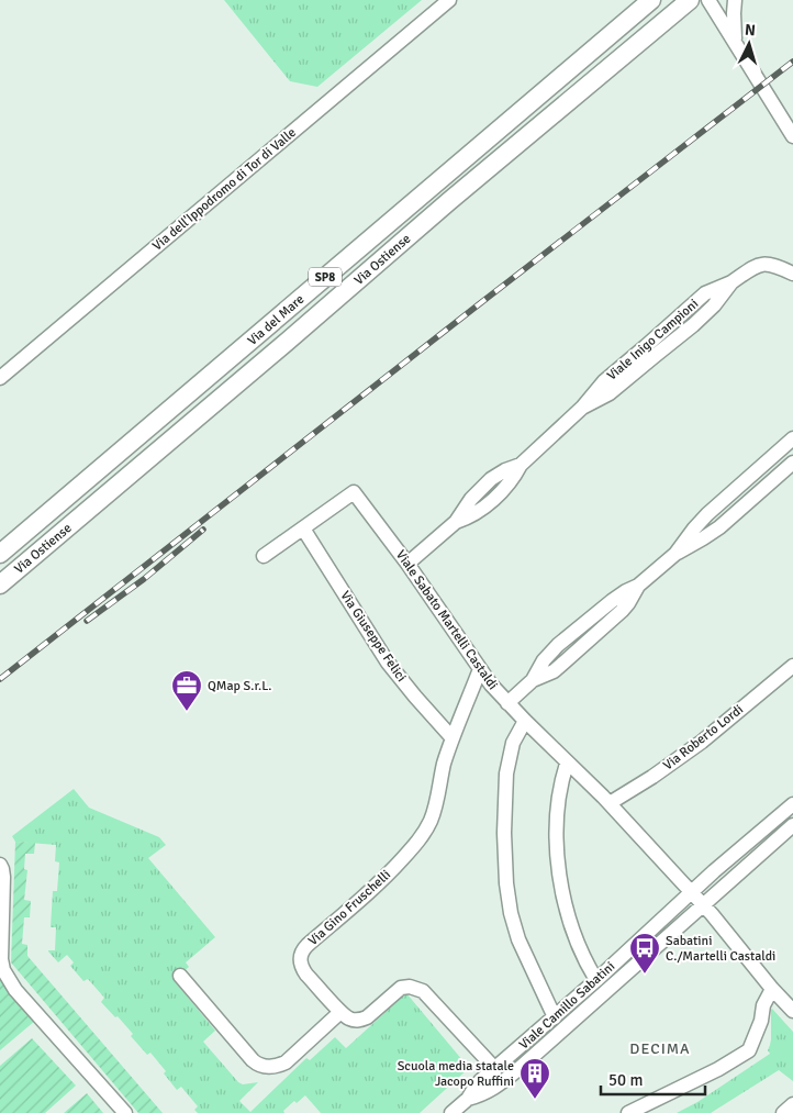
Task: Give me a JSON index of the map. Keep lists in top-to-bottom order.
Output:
{
  "streets": {
    "main road": ["Via Ostiense", "SP8", "Via del Mare"],
    "street": [
      "Via dell'Ippodromo di Tor di Valle",
      "Viale Inigo Campioni",
      "Viale Sabato Martelli Castaldi",
      "Via Giuseppe Felici",
      "Via Roberto Lordi",
      "Via Gino Fruschelli",
      "Viale Camillo Sabatini"
    ]
  },
  "crossings": [
    ["Viale Inigo Campioni", "Viale Sabato Martelli Castaldi"],
    ["Viale Sabato Martelli Castaldi", "Via Giuseppe Felici"],
    ["Viale Sabato Martelli Castaldi", "Via Roberto Lordi"],
    ["Viale Sabato Martelli Castaldi", "Via Gino Fruschelli"],
    ["Viale Sabato Martelli Castaldi", "Viale Camillo Sabatini"],
    ["Via Giuseppe Felici", "Via Gino Fruschelli"]
  ],
  "districts": ["DECIMA"],
  "places": {
    "office": ["QMap S.r.L."],
    "bus stop": ["Sabatini C./Martelli Castaldi"],
    "building": ["Scuola media statale Jacopo Ruffini"]
  },
  "scale_bar": "50 m",
  "north": "top"
}
